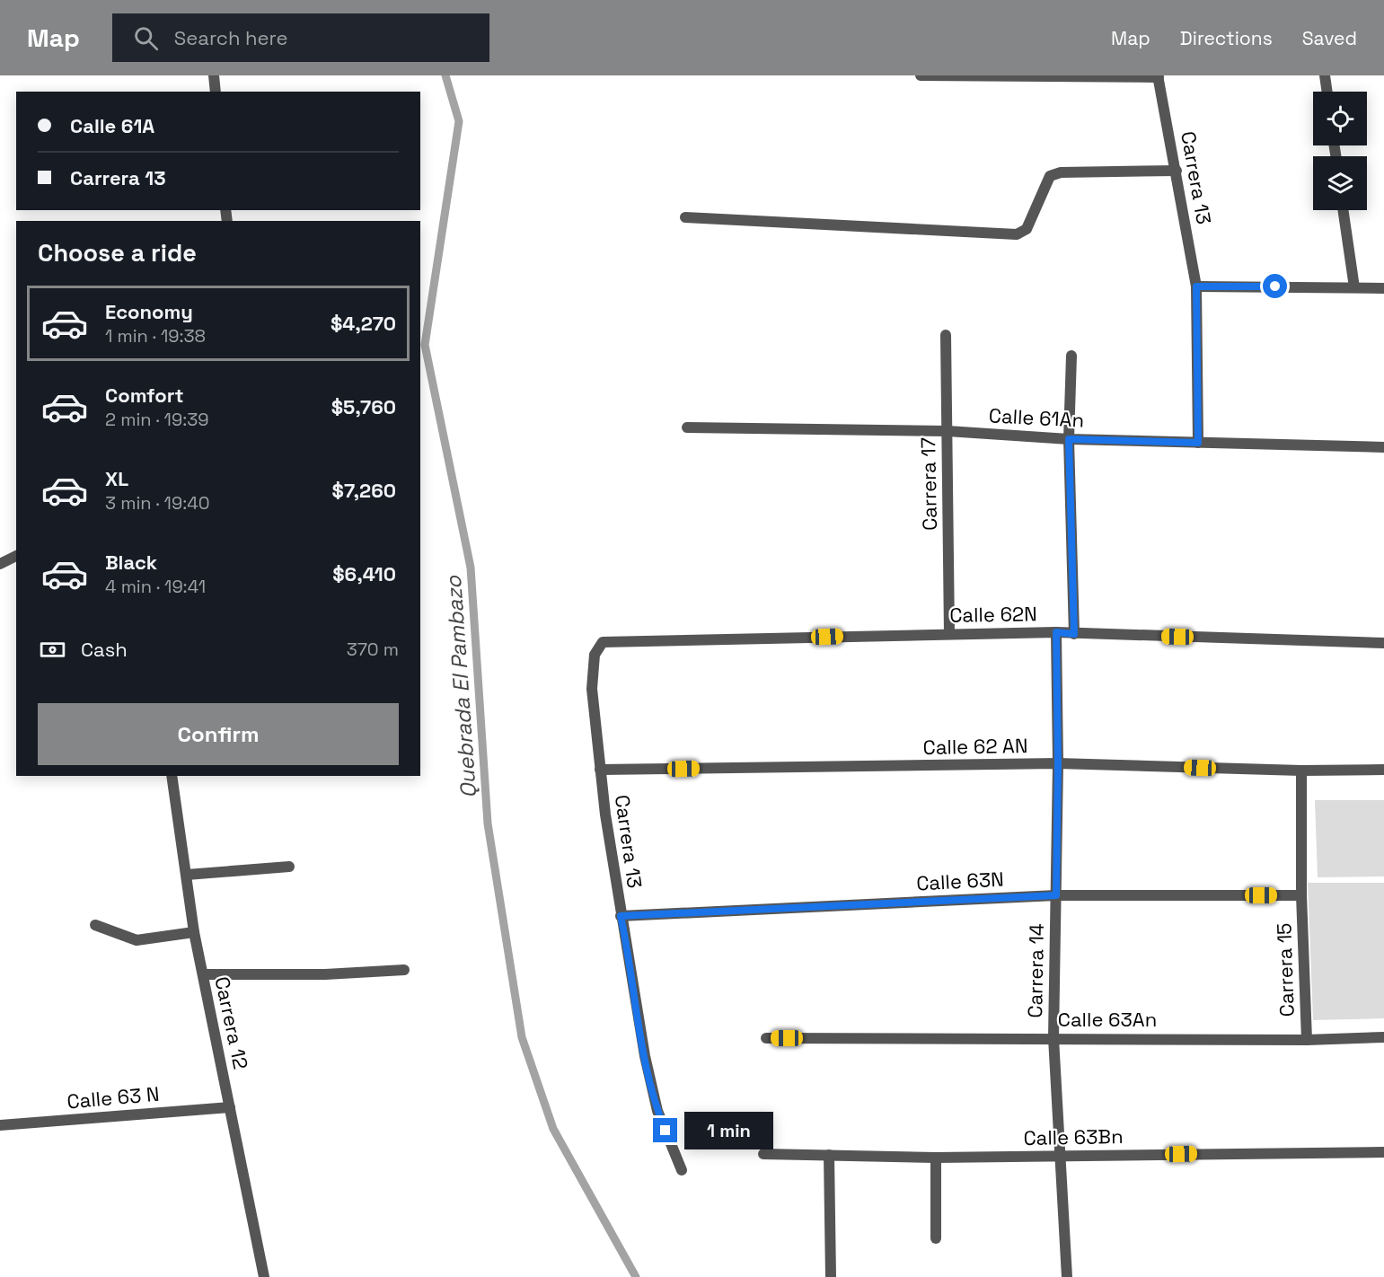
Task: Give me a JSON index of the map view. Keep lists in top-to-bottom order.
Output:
{
  "streets": {
    "street": [
      "Carrera 13",
      "Calle 61An",
      "Carrera 17",
      "Calle 62N",
      "Calle 62 AN",
      "Calle 63N",
      "Carrera 15",
      "Carrera 14",
      "Calle 63An",
      "Carrera 12",
      "Calle 63 N",
      "Calle 63Bn"
    ]
  },
  "crossings": [
    ["Carrera 13", "Calle 61An"],
    ["Carrera 13", "Calle 62N"],
    ["Carrera 13", "Calle 62 AN"],
    ["Carrera 13", "Calle 63N"],
    ["Calle 61An", "Carrera 17"],
    ["Carrera 17", "Calle 62N"],
    ["Calle 62N", "Carrera 14"],
    ["Calle 62 AN", "Carrera 15"],
    ["Calle 62 AN", "Carrera 14"],
    ["Calle 63N", "Carrera 15"],
    ["Calle 63N", "Carrera 14"],
    ["Carrera 15", "Calle 63An"],
    ["Carrera 14", "Calle 63An"],
    ["Carrera 14", "Calle 63Bn"],
    ["Carrera 12", "Calle 63 N"]
  ],
  "water": ["Quebrada El Pambazo"],
  "page": {
    "header": "Map",
    "search": "Search here",
    "nav": ["Map", "Directions", "Saved"],
    "banner": ["Calle 61A", "Carrera 13"],
    "heading": "Choose a ride",
    "list": [
      {
        "name": "Economy",
        "note": "1 min · 19:38",
        "value": "$4,270"
      },
      {
        "name": "Comfort",
        "note": "2 min · 19:39",
        "value": "$5,760"
      },
      {
        "name": "XL",
        "note": "3 min · 19:40",
        "value": "$7,260"
      },
      {
        "name": "Black",
        "note": "4 min · 19:41",
        "value": "$6,410"
      }
    ],
    "pay": ["Cash", "370 m"],
    "buttons": "Confirm",
    "bubble": "1 min"
  }
}
